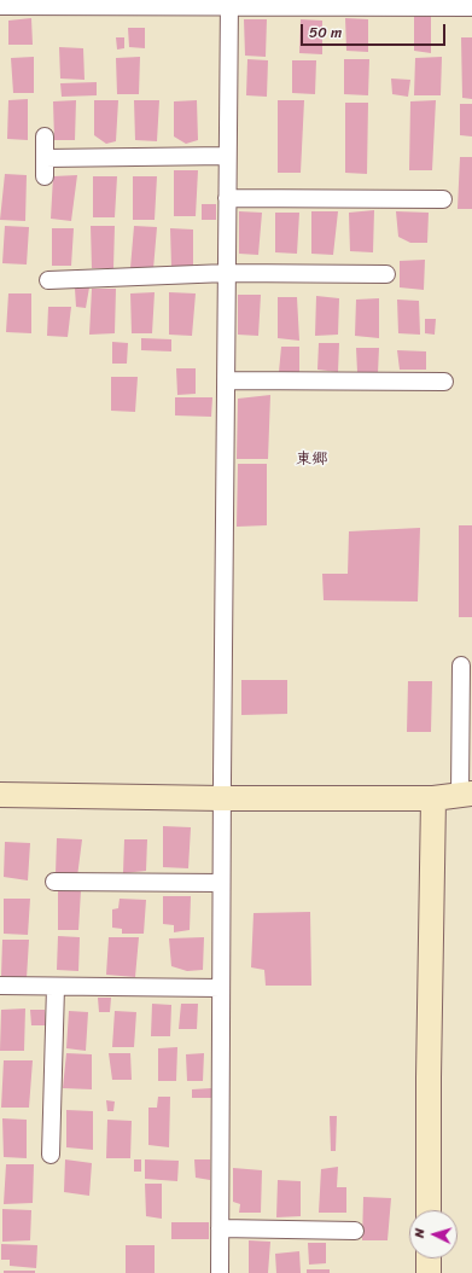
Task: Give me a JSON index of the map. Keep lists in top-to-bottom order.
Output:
{
  "districts": ["東郷"],
  "scale_bar": "50 m",
  "north": "left"
}
